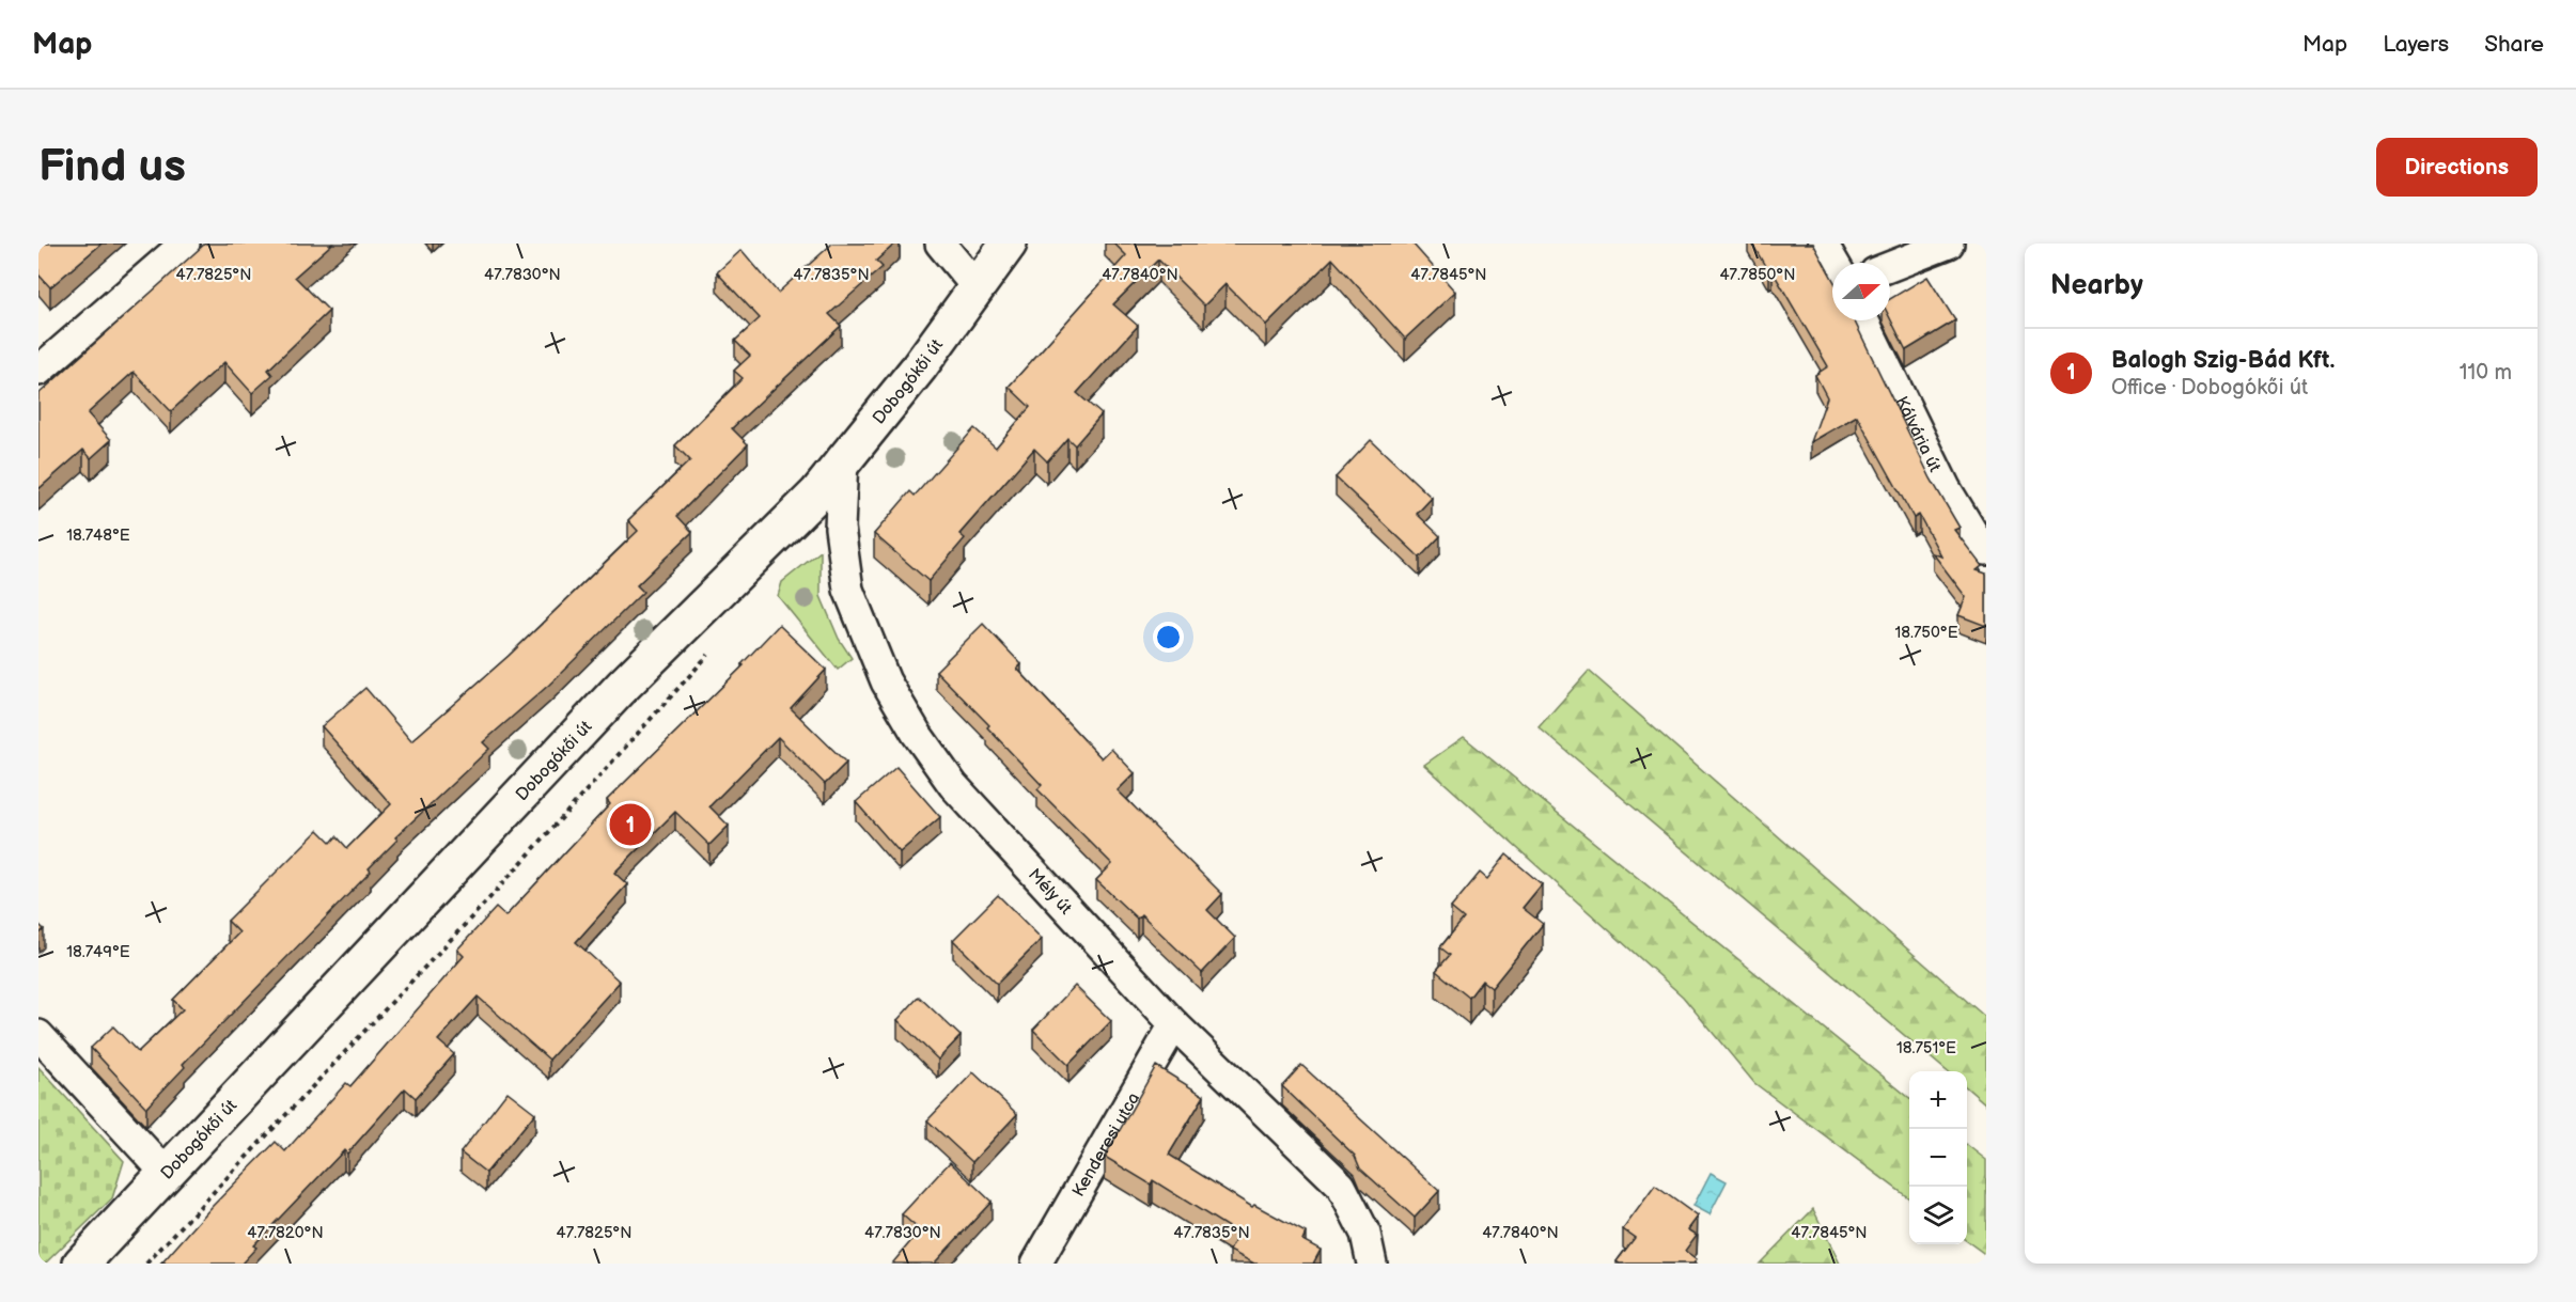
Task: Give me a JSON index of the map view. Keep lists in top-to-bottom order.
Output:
{
  "streets": {
    "main road": ["Dobogókői út"],
    "street": ["Kálvária út", "Mély út", "Kenderesi utca"]
  },
  "crossings": [
    ["Dobogókői út", "Mély út"],
    ["Mély út", "Kenderesi utca"]
  ],
  "north": "right",
  "page": {
    "header": "Map",
    "nav": ["Map", "Layers", "Share"],
    "buttons": "Directions",
    "title": "Find us",
    "heading": "Nearby",
    "list": [
      {
        "mark": "1",
        "name": "Balogh Szig-Bád Kft.",
        "note": "Office · Dobogókői út",
        "value": "110 m"
      }
    ],
    "pins": "1",
    "map_buttons": ["+", "−"]
  },
  "coordinates": [
    "47.7825°N",
    "47.7830°N",
    "47.7835°N",
    "47.7840°N",
    "47.7845°N",
    "47.7850°N",
    "18.748°E",
    "18.750°E",
    "18.749°E",
    "18.751°E",
    "47.7820°N"
  ]
}
